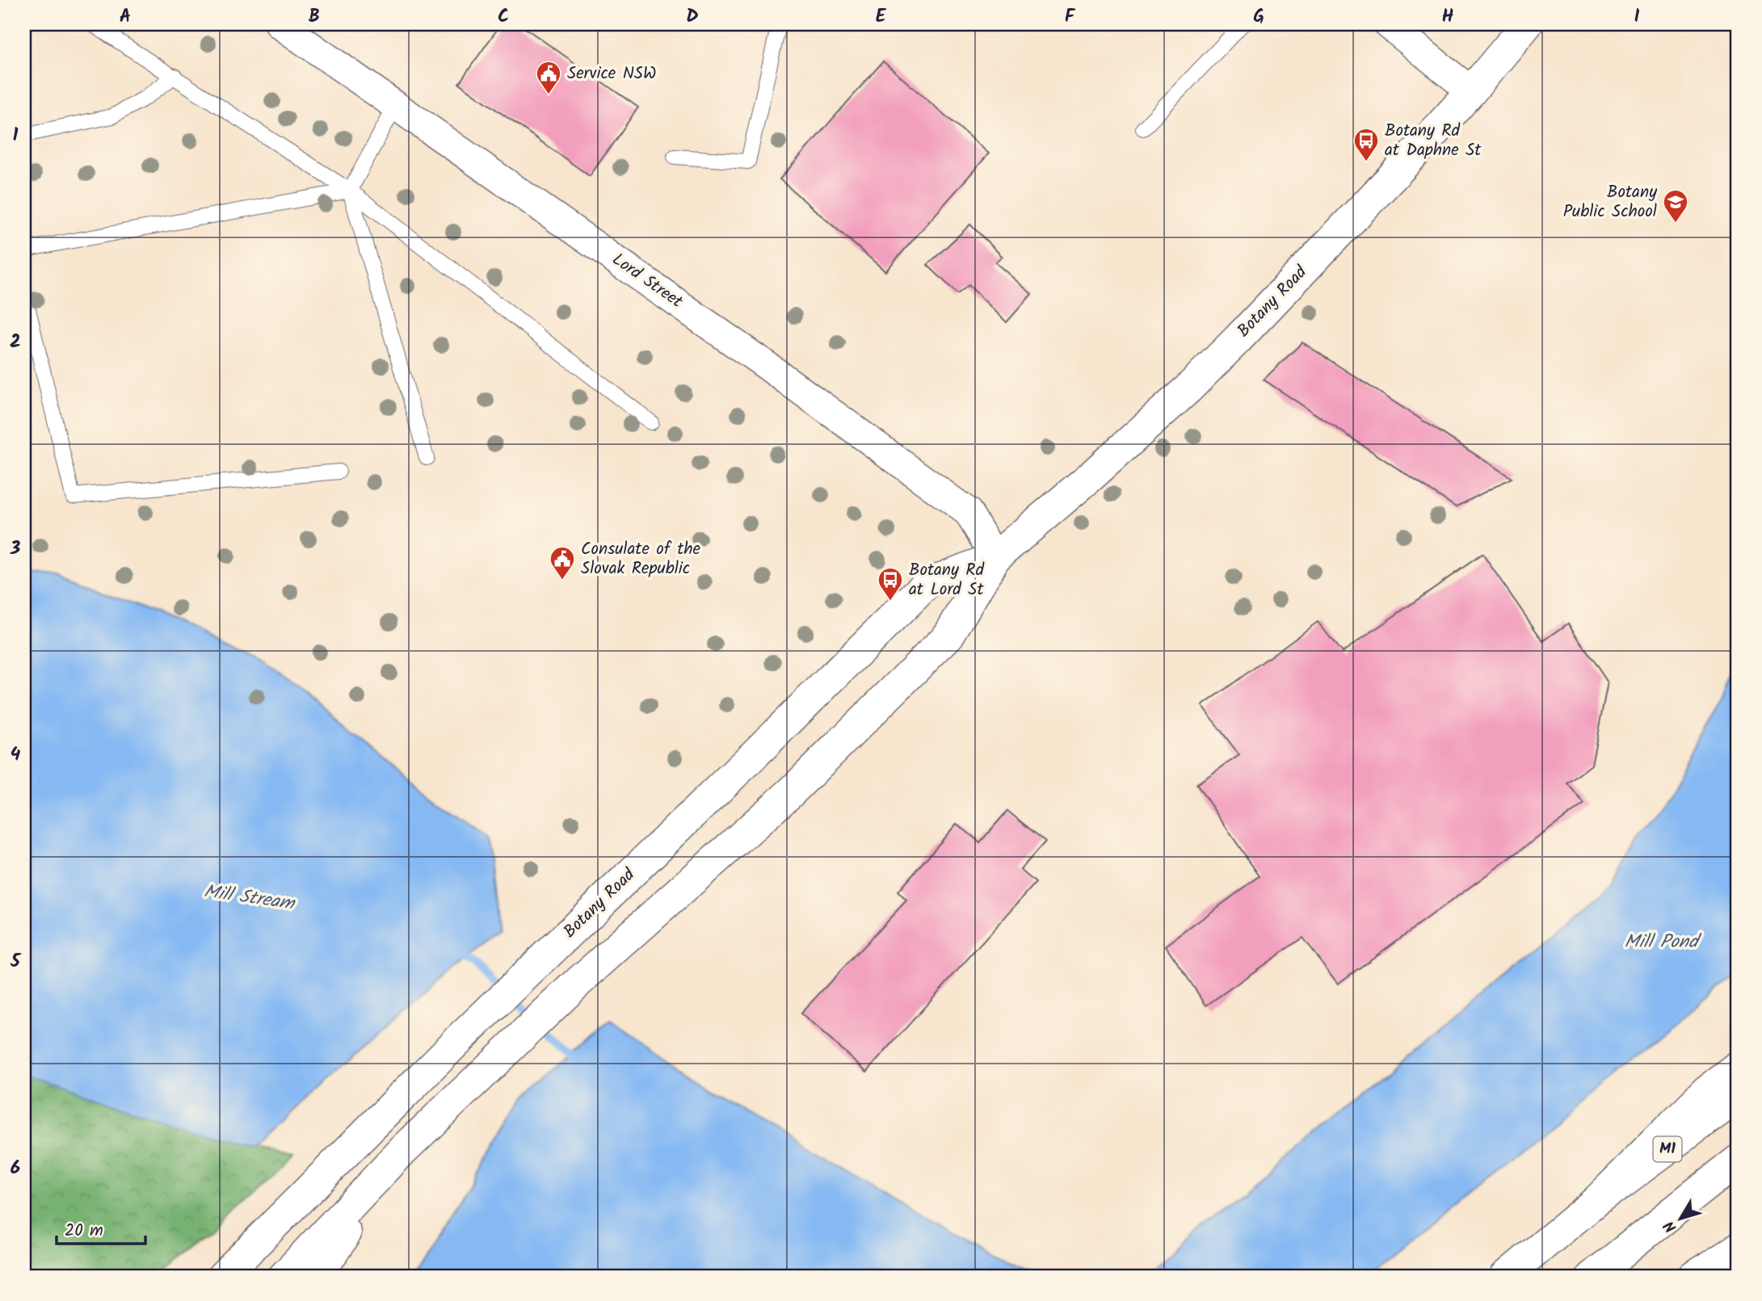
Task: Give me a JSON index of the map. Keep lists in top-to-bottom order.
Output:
{
  "streets": {
    "main road": ["Botany Road", "M1"],
    "street": ["Lord Street"]
  },
  "crossings": [
    ["Lord Street", "Botany Road"]
  ],
  "water": ["Mill Stream", "Mill Pond"],
  "places": {
    "public building": ["Service NSW", "Consulate of the Slovak Republic"],
    "bus stop": ["Botany Rd at Daphne St", "Botany Rd at Lord St"],
    "school or university": ["Botany Public School"]
  },
  "scale_bar": "20 m",
  "north": "bottom left",
  "grid": {
    "columns": [
      "A",
      "B",
      "C",
      "D",
      "E",
      "F",
      "G",
      "H",
      "I"
    ],
    "rows": [
      "1",
      "2",
      "3",
      "4",
      "5",
      "6"
    ]
  }
}
